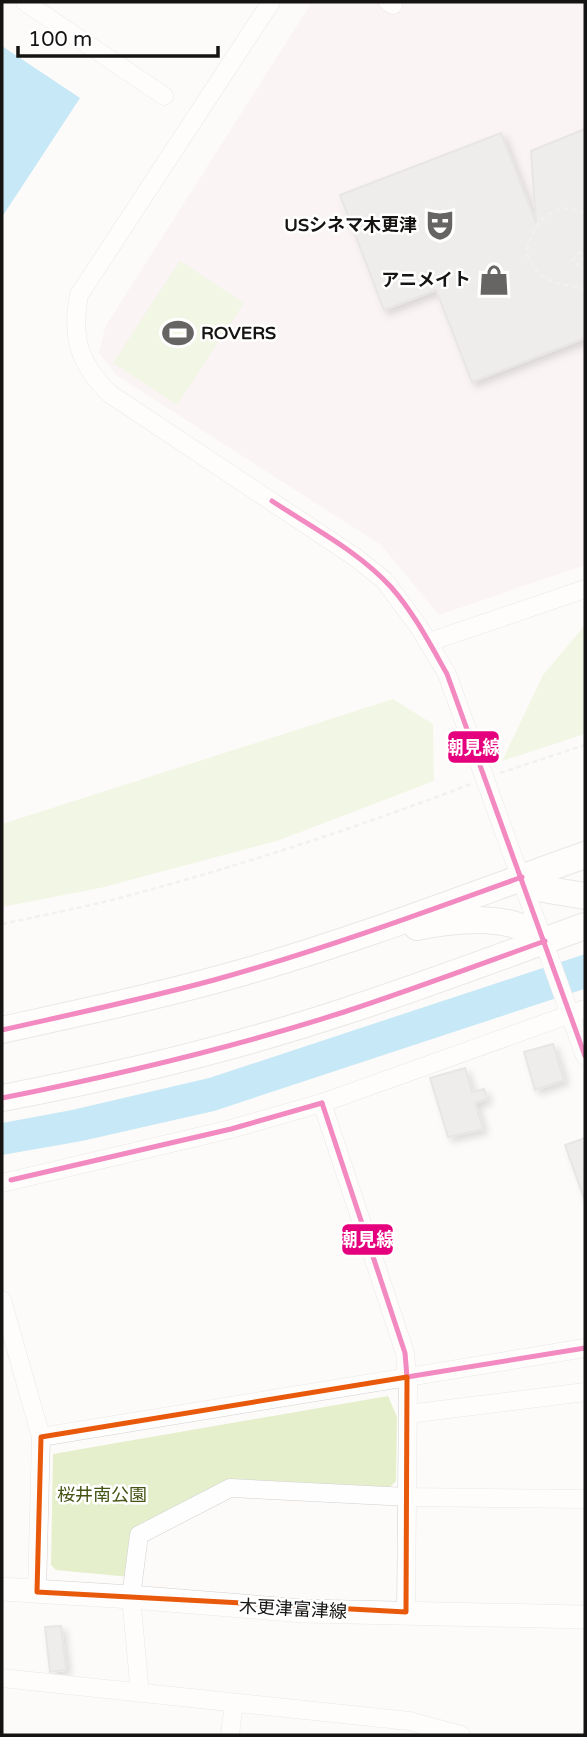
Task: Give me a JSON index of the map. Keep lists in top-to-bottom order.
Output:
{
  "streets": {
    "main road": ["木更津富津線"]
  },
  "parks": ["桜井南公園"],
  "places": {
    "theatre": ["USシネマ木更津"],
    "shop": ["アニメイト"],
    "sports": ["ROVERS"]
  },
  "lines": ["transit line 潮見線"],
  "scale_bar": "100 m"
}
